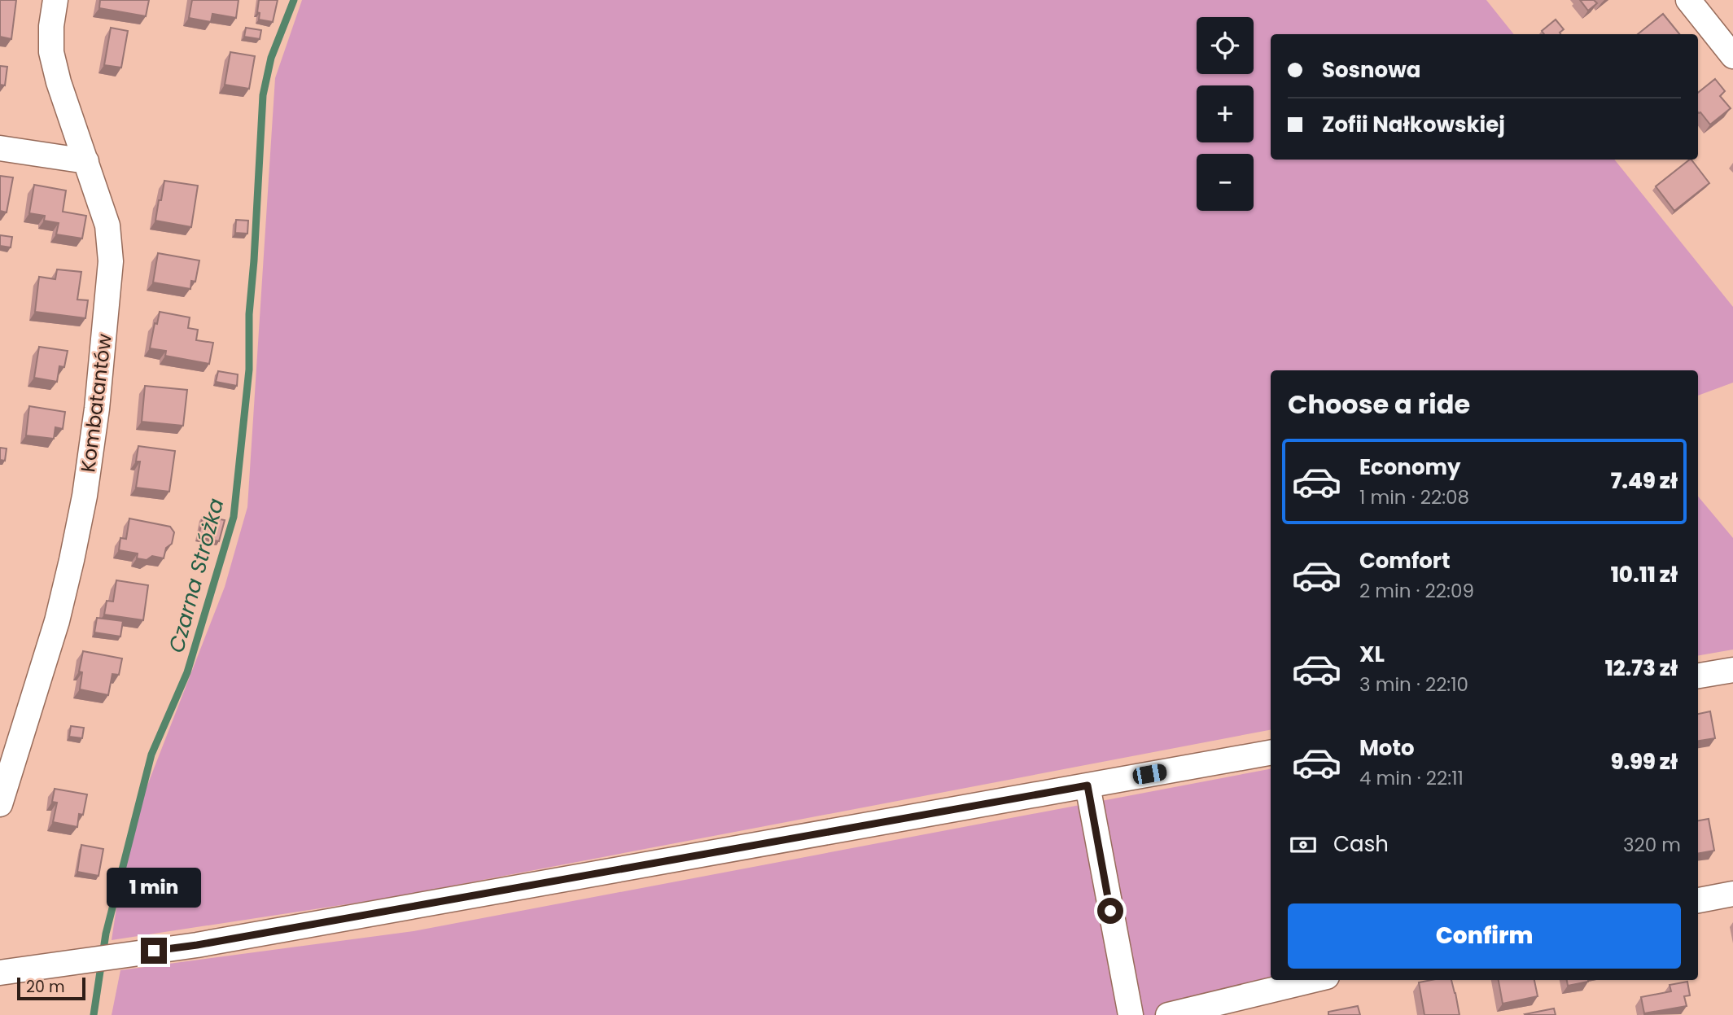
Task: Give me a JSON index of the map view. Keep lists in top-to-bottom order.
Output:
{
  "streets": {
    "street": ["Kombatantów"]
  },
  "water": ["Czarna Stróżka"],
  "scale_bar": "20 m",
  "page": {
    "map_buttons": ["+", "−"],
    "banner": ["Sosnowa", "Zofii Nałkowskiej"],
    "heading": "Choose a ride",
    "list": [
      {
        "name": "Economy",
        "note": "1 min · 22:08",
        "value": "7.49 zł"
      },
      {
        "name": "Comfort",
        "note": "2 min · 22:09",
        "value": "10.11 zł"
      },
      {
        "name": "XL",
        "note": "3 min · 22:10",
        "value": "12.73 zł"
      },
      {
        "name": "Moto",
        "note": "4 min · 22:11",
        "value": "9.99 zł"
      }
    ],
    "pay": ["Cash", "320 m"],
    "bubble": "1 min",
    "buttons": "Confirm",
    "scale": "20 m"
  }
}
